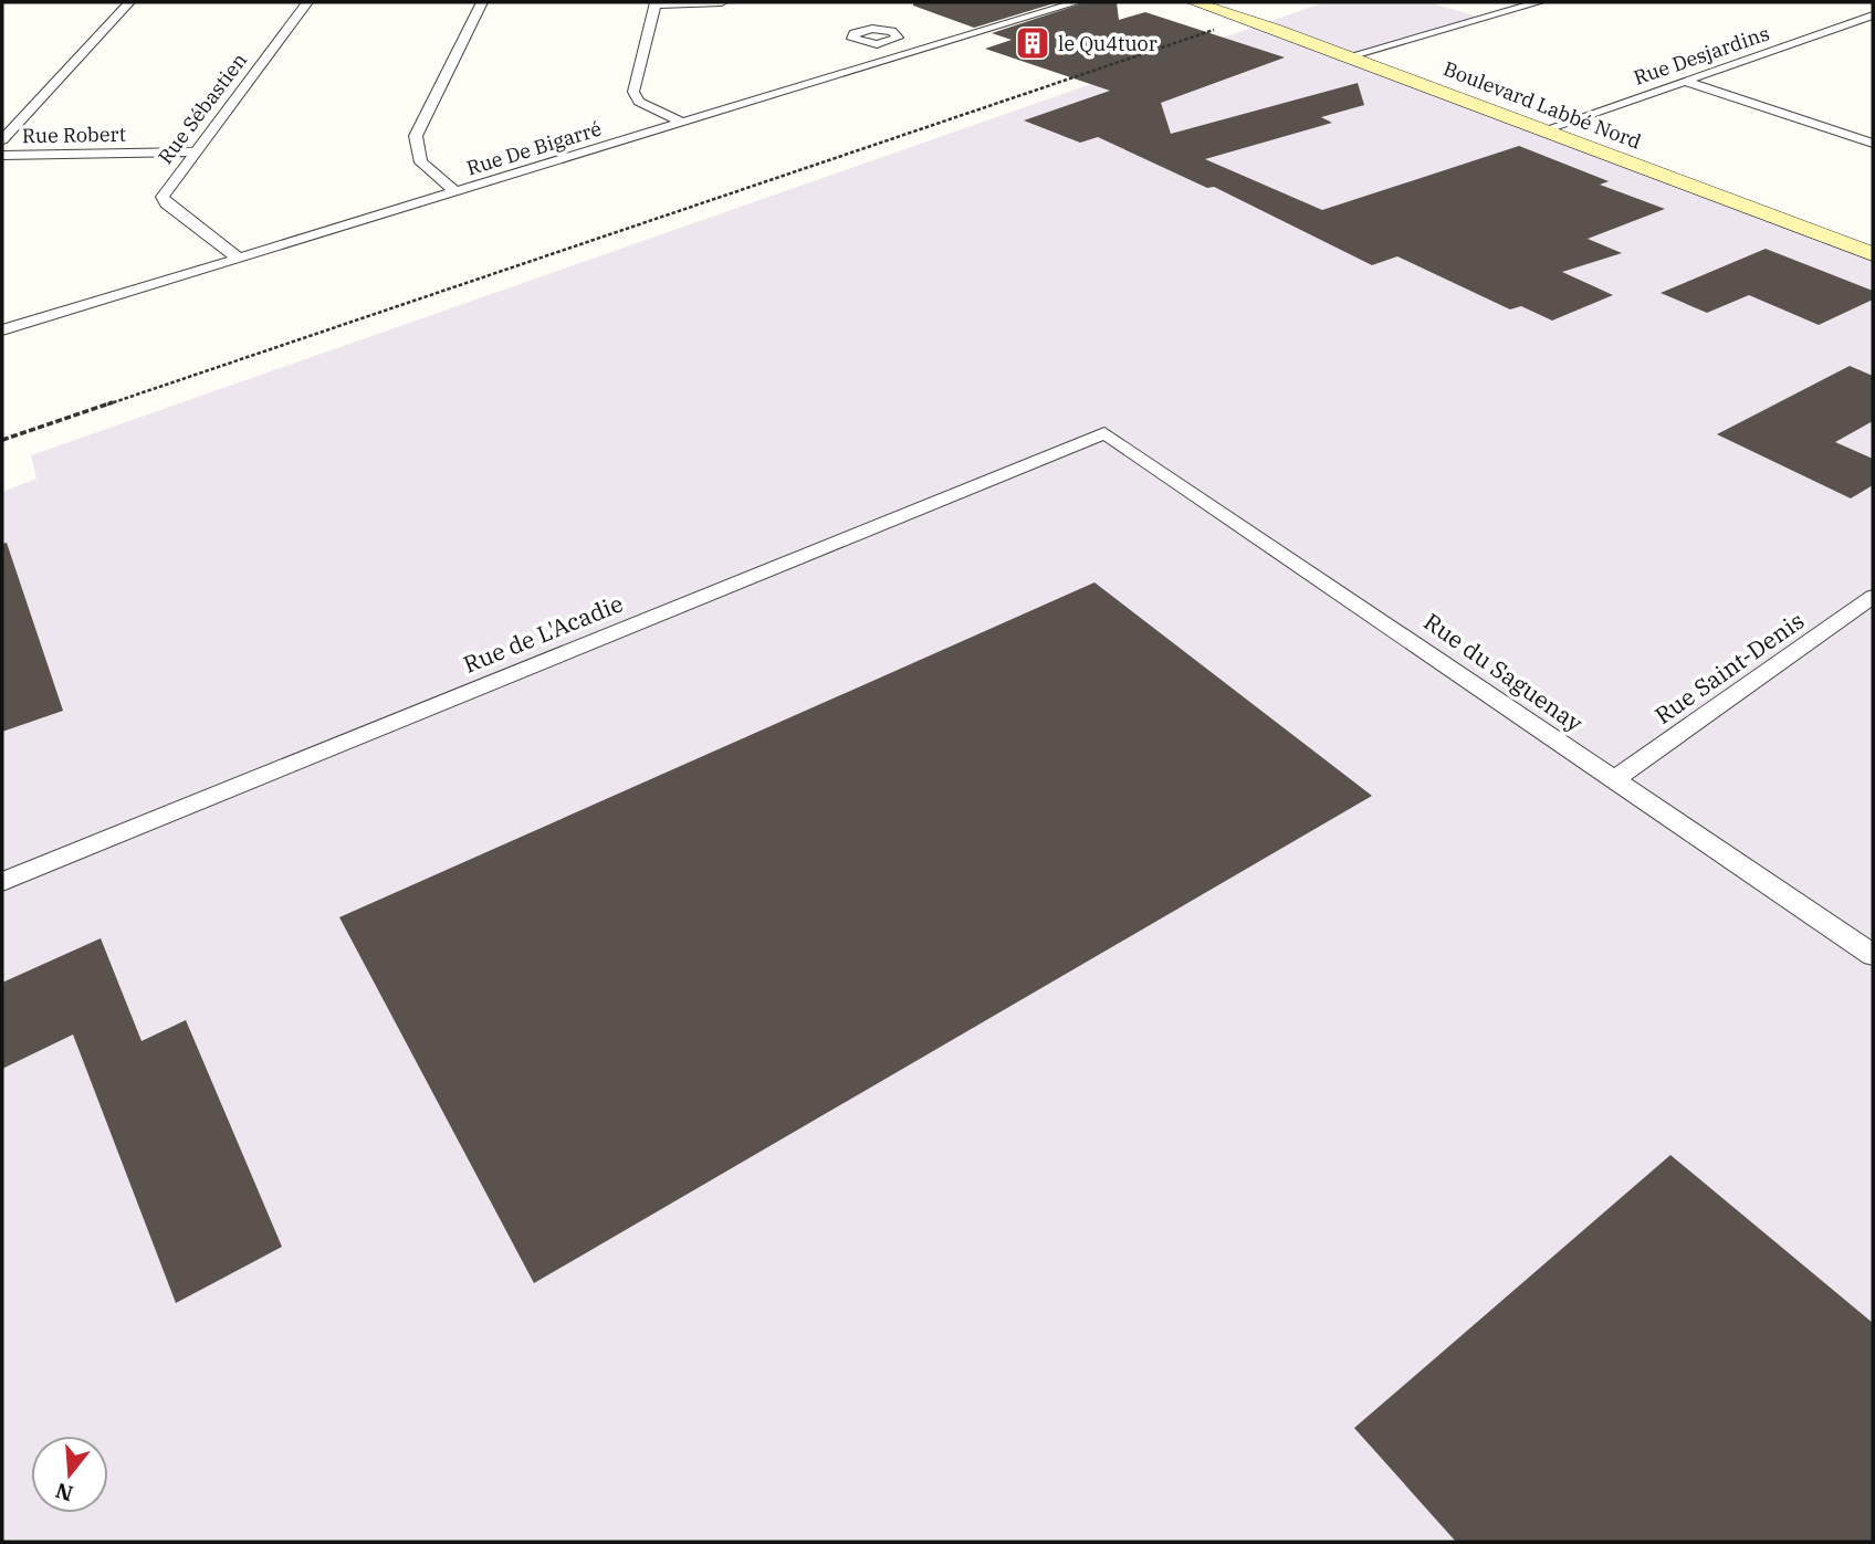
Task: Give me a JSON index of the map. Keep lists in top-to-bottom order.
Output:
{
  "streets": {
    "main road": ["Boulevard Labbé Nord"],
    "street": [
      "Rue Desjardins",
      "Rue Sébastien",
      "Rue Robert",
      "Rue De Bigarré",
      "Rue de L'Acadie",
      "Rue Saint-Denis",
      "Rue du Saguenay"
    ]
  },
  "crossings": [
    ["Rue Desjardins", "Boulevard Labbé Nord"],
    ["Rue Sébastien", "Rue Robert"],
    ["Rue Sébastien", "Rue De Bigarré"],
    ["Rue de L'Acadie", "Rue du Saguenay"],
    ["Rue Saint-Denis", "Rue du Saguenay"]
  ],
  "places": {
    "building": ["le Qu4tuor"]
  },
  "north": "bottom"
}
